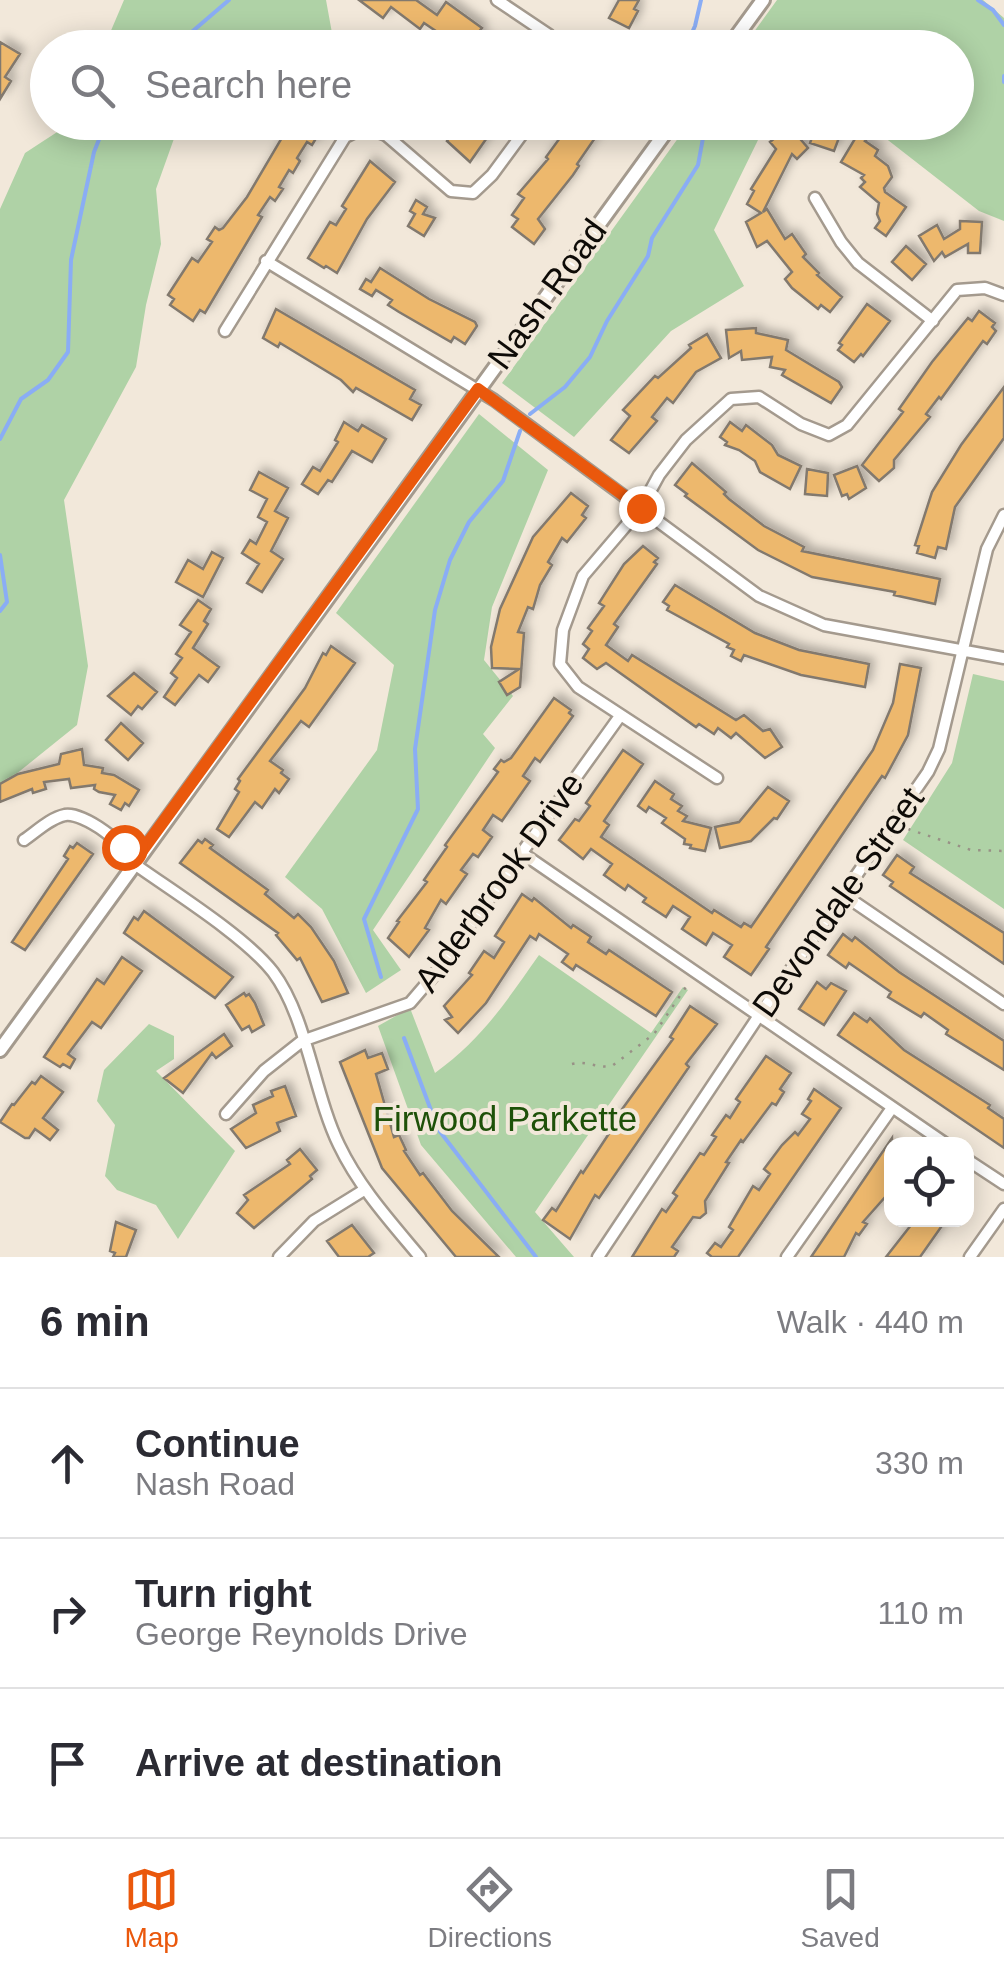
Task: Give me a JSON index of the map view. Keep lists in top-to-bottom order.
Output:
{
  "streets": {
    "street": ["Nash Road", "Alderbrook Drive", "Devondale Street"]
  },
  "parks": ["Firwood Parkette"],
  "page": {
    "search": "Search here",
    "heading": ["6 min", "Walk · 440 m"],
    "list": [
      ["Continue", "Nash Road", "330 m"],
      ["Turn right", "George Reynolds Drive", "110 m"],
      "Arrive at destination"
    ],
    "nav": ["Map", "Directions", "Saved"]
  }
}
